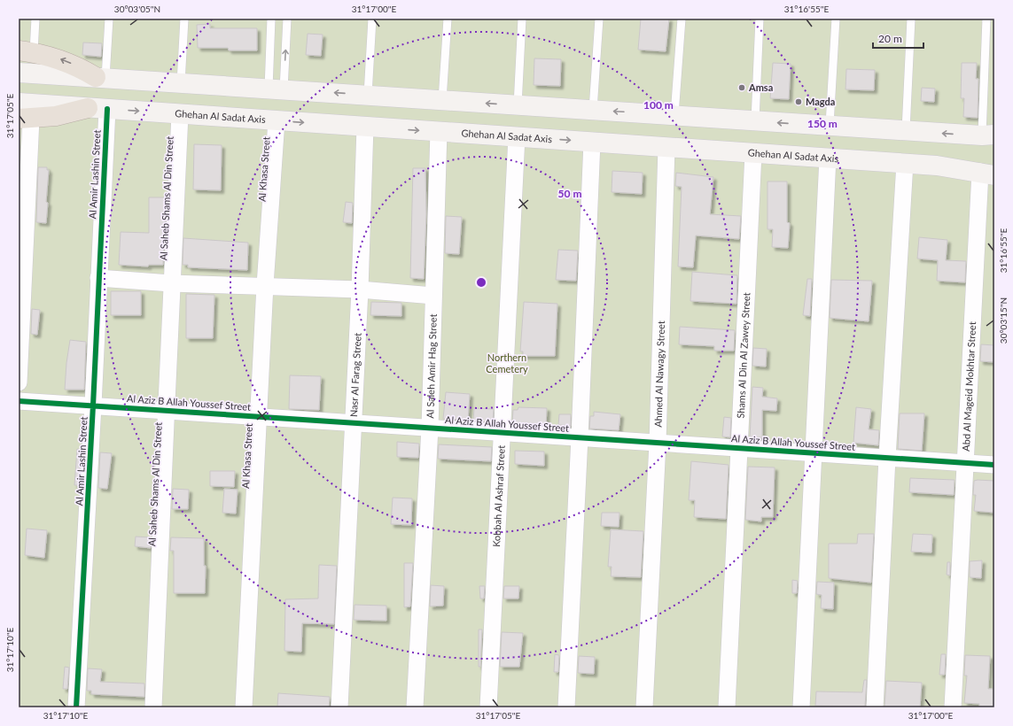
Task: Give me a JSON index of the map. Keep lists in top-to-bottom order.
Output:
{
  "streets": {
    "main road": ["Ghehan Al Sadat Axis"],
    "street": [
      "Al Khasa Street",
      "Al Amir Lashin Street",
      "Al Saheb Shams Al Din Street",
      "Shams Al Din Al Zawey Street",
      "Al Saleh Amir Hag Street",
      "Nasr Al Farag Street",
      "Ahmed Al Nawagy Street",
      "Abd Al Mageid Mokhtar Street",
      "Al Aziz B Allah Youssef Street",
      "Kobbah Al Ashraf Street"
    ]
  },
  "crossings": [
    ["Ghehan Al Sadat Axis", "Al Khasa Street"],
    ["Ghehan Al Sadat Axis", "Al Amir Lashin Street"],
    ["Ghehan Al Sadat Axis", "Al Saheb Shams Al Din Street"],
    ["Ghehan Al Sadat Axis", "Shams Al Din Al Zawey Street"],
    ["Ghehan Al Sadat Axis", "Al Saleh Amir Hag Street"],
    ["Ghehan Al Sadat Axis", "Nasr Al Farag Street"],
    ["Ghehan Al Sadat Axis", "Ahmed Al Nawagy Street"],
    ["Ghehan Al Sadat Axis", "Abd Al Mageid Mokhtar Street"],
    ["Ghehan Al Sadat Axis", "Kobbah Al Ashraf Street"],
    ["Al Khasa Street", "Al Aziz B Allah Youssef Street"],
    ["Al Amir Lashin Street", "Al Aziz B Allah Youssef Street"],
    ["Al Saheb Shams Al Din Street", "Al Aziz B Allah Youssef Street"],
    ["Shams Al Din Al Zawey Street", "Al Aziz B Allah Youssef Street"],
    ["Al Saleh Amir Hag Street", "Al Aziz B Allah Youssef Street"],
    ["Nasr Al Farag Street", "Al Aziz B Allah Youssef Street"],
    ["Ahmed Al Nawagy Street", "Al Aziz B Allah Youssef Street"],
    ["Abd Al Mageid Mokhtar Street", "Al Aziz B Allah Youssef Street"],
    ["Al Aziz B Allah Youssef Street", "Kobbah Al Ashraf Street"]
  ],
  "parks": ["Northern Cemetery"],
  "places": ["Amsa", "Magda"],
  "scale_bar": "20 m",
  "coordinates": [
    "30°03'05\"N",
    "31°17'00\"E",
    "31°16'55\"E",
    "31°17'05\"E",
    "30°03'15\"N",
    "31°17'10\"E"
  ],
  "rings": ["100 m", "150 m", "50 m"]
}
